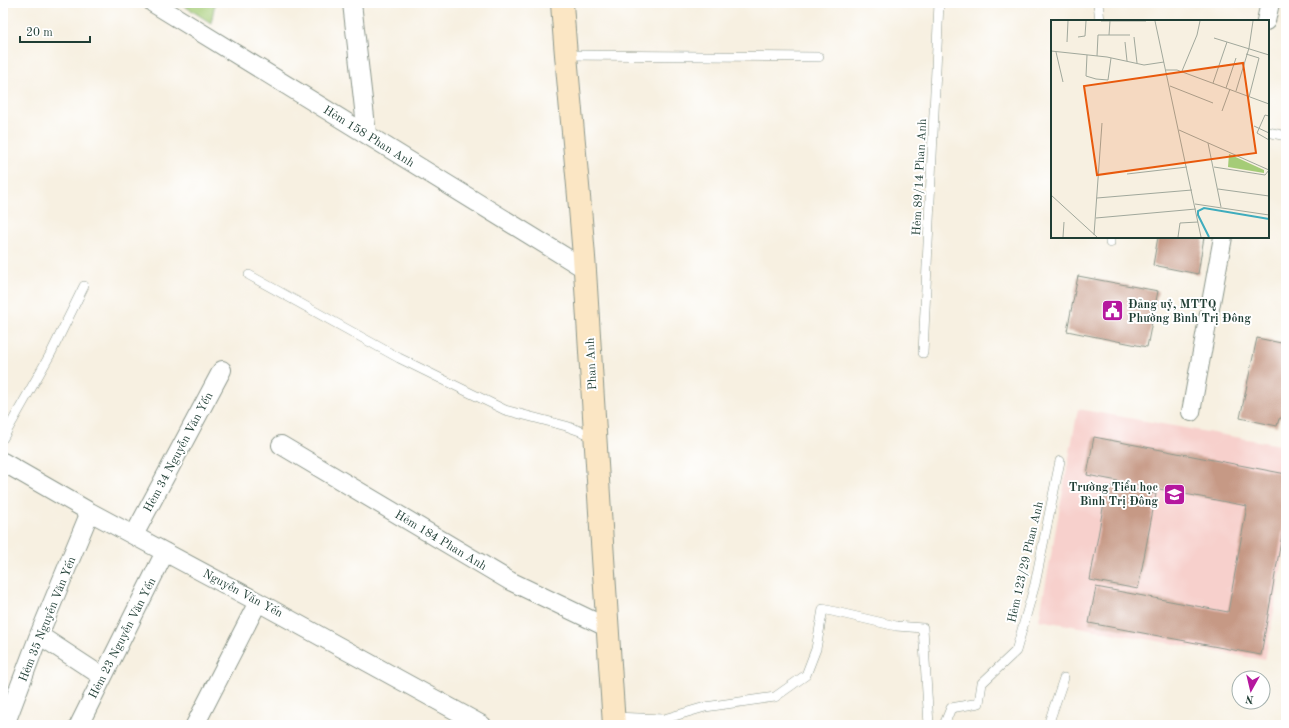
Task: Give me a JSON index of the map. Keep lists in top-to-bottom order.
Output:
{
  "streets": {
    "main road": ["Phan Anh"],
    "street": [
      "Hẻm 158 Phan Anh",
      "Hẻm 34 Nguyễn Văn Yến",
      "Hẻm 184 Phan Anh",
      "Nguyễn Văn Yến",
      "Hẻm 35 Nguyễn Văn Yến",
      "Hẻm 23 Nguyễn Văn Yến"
    ],
    "lane": ["Hẻm 89/14 Phan Anh", "Hẻm 123/29 Phan Anh"]
  },
  "crossings": [
    ["Hẻm 158 Phan Anh", "Phan Anh"],
    ["Phan Anh", "Hẻm 184 Phan Anh"],
    ["Hẻm 34 Nguyễn Văn Yến", "Nguyễn Văn Yến"],
    ["Nguyễn Văn Yến", "Hẻm 35 Nguyễn Văn Yến"],
    ["Nguyễn Văn Yến", "Hẻm 23 Nguyễn Văn Yến"]
  ],
  "places": {
    "public building": ["Đảng uỷ, MTTQ Phường Bình Trị Đông"],
    "school or university": ["Trường Tiểu học Bình Trị Đông"]
  },
  "scale_bar": "20 m",
  "north": "bottom"
}
